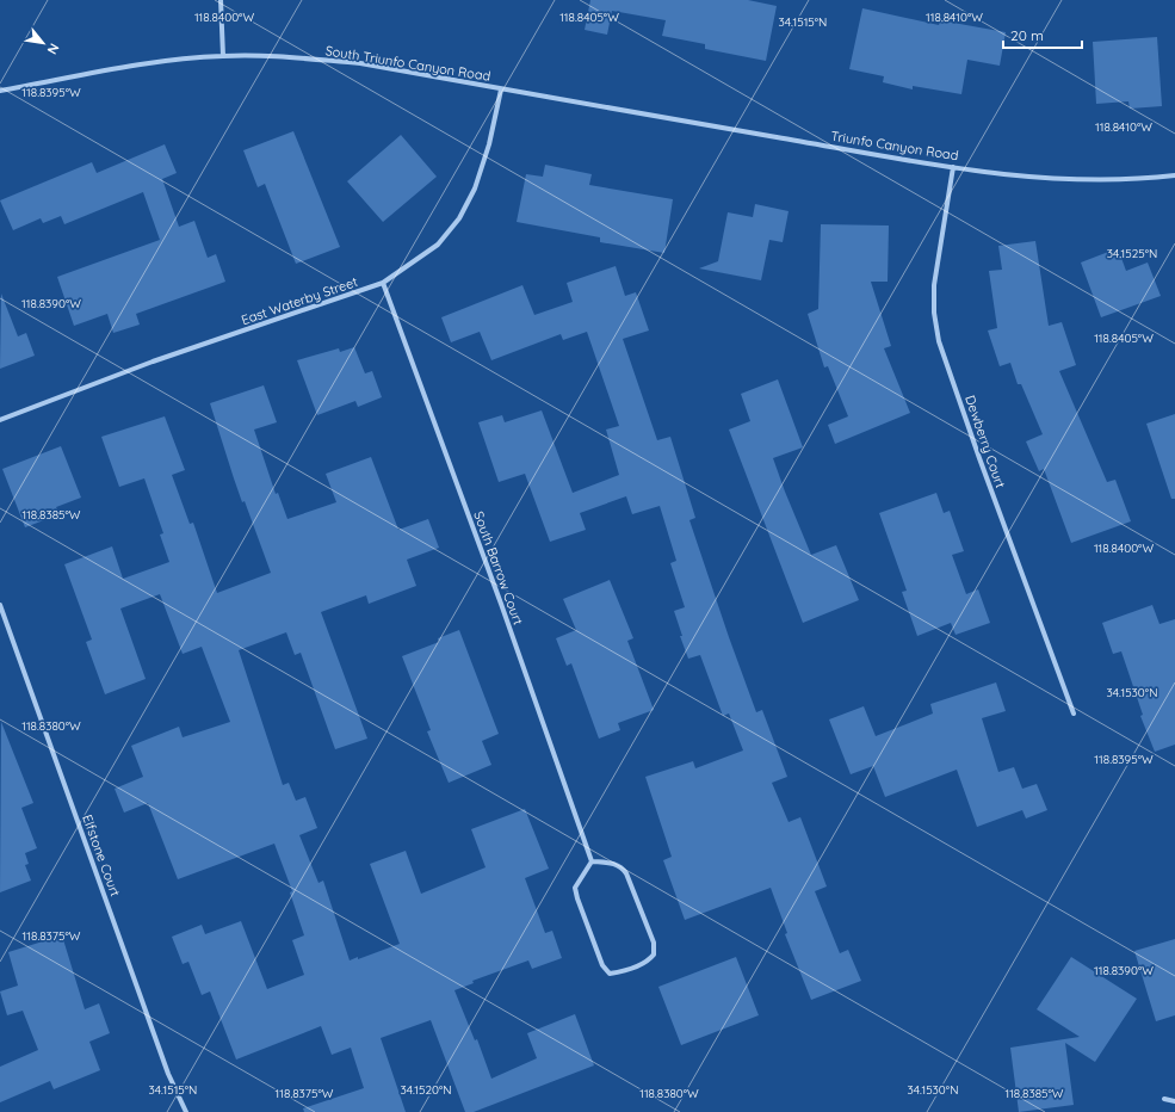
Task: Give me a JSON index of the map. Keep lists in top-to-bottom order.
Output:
{
  "streets": {
    "street": [
      "South Triunfo Canyon Road",
      "Triunfo Canyon Road",
      "East Waterby Street",
      "Dewberry Court",
      "South Barrow Court",
      "Elfstone Court"
    ]
  },
  "crossings": [
    ["South Triunfo Canyon Road", "Triunfo Canyon Road"],
    ["South Triunfo Canyon Road", "East Waterby Street"],
    ["Triunfo Canyon Road", "Dewberry Court"],
    ["East Waterby Street", "South Barrow Court"]
  ],
  "scale_bar": "20 m",
  "north": "bottom right",
  "coordinates": [
    "118.8405°W",
    "118.8400°W",
    "118.8410°W",
    "34.1515°N",
    "118.8395°W",
    "34.1525°N",
    "118.8390°W",
    "118.8385°W",
    "34.1530°N",
    "118.8380°W",
    "118.8375°W",
    "34.1520°N"
  ]
}
